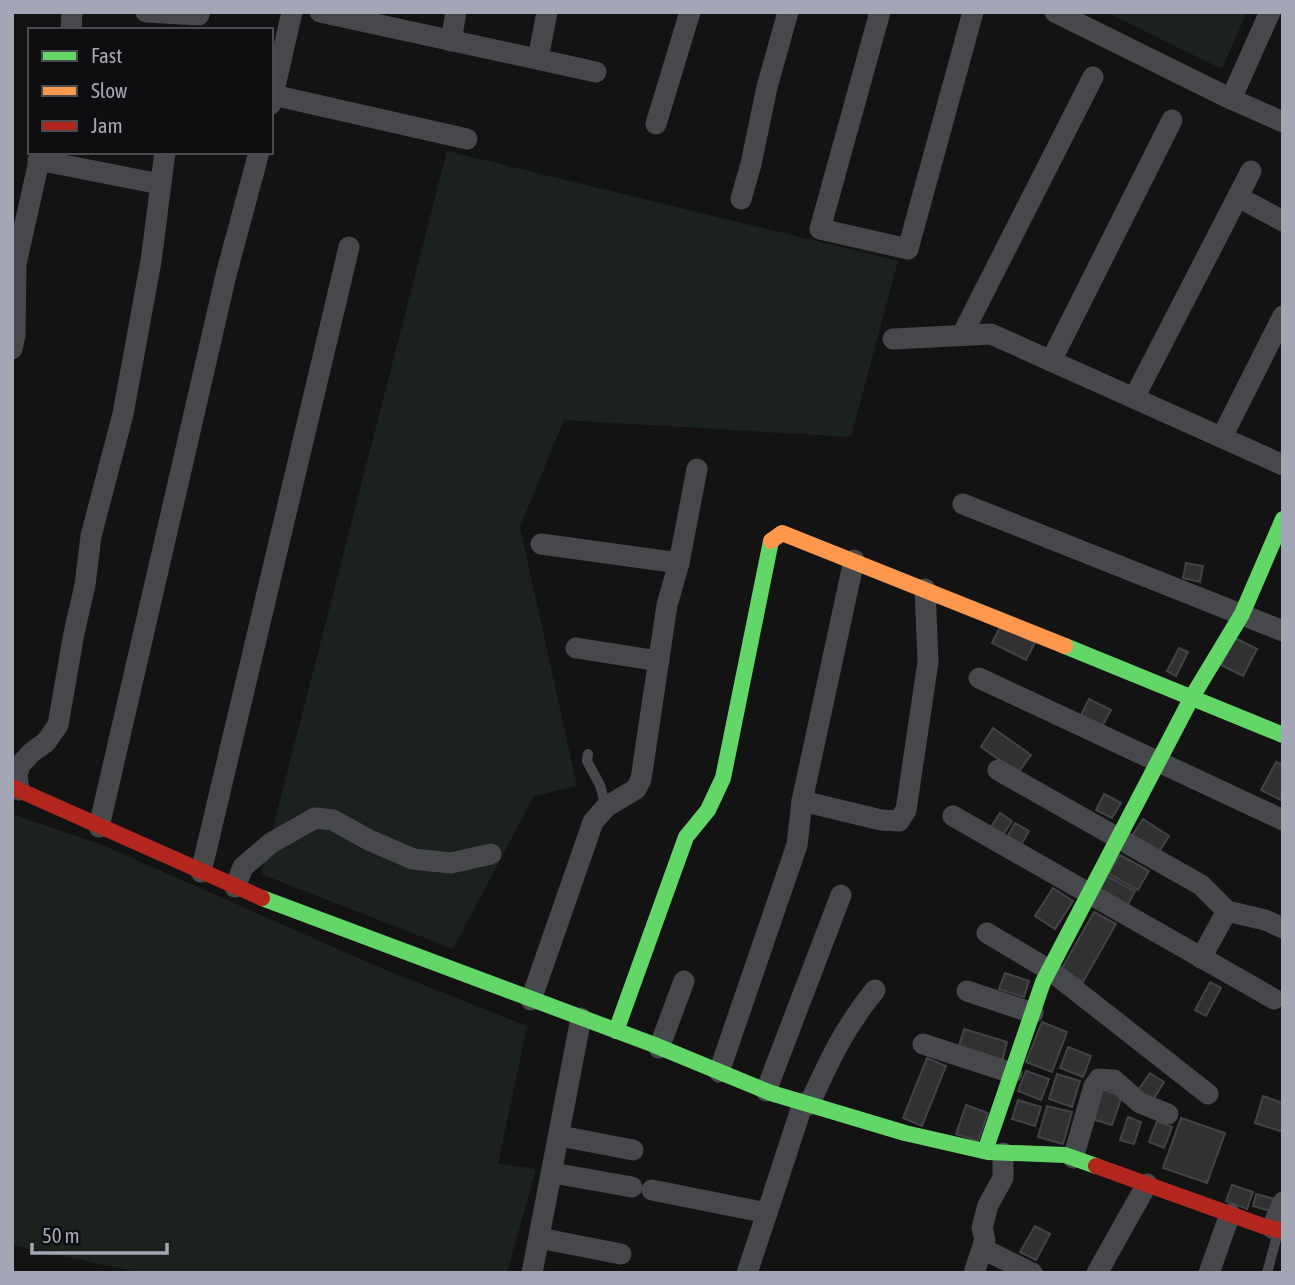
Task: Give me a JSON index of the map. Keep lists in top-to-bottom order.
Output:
{
  "legend": ["Fast", "Slow", "Jam"],
  "scale_bar": "50 m"
}
